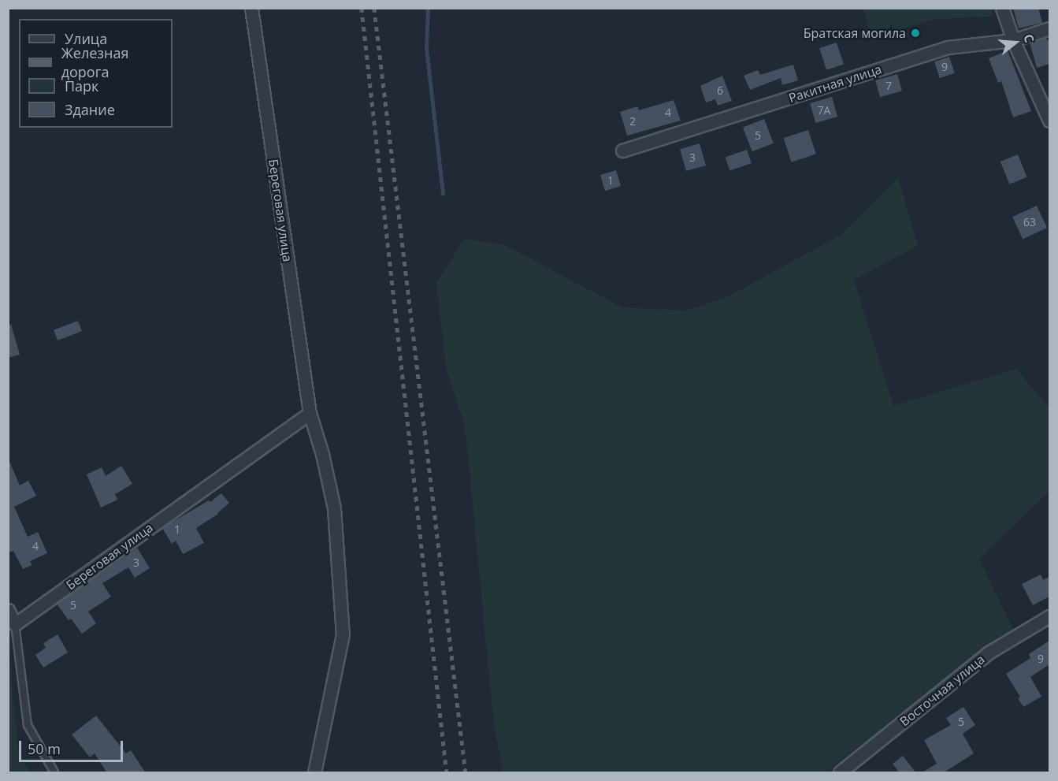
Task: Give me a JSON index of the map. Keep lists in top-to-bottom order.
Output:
{
  "streets": {
    "street": ["Ракитная улица", "Береговая улица", "Восточная улица"]
  },
  "places": ["Братская могила"],
  "house_numbers": [
    "9",
    "7",
    "6",
    "7А",
    "4",
    "2",
    "5",
    "3",
    "1",
    "63",
    "1",
    "4",
    "3",
    "5",
    "9",
    "5"
  ],
  "legend": [
    "Улица",
    "Железная дорога",
    "Парк",
    "Здание"
  ],
  "scale_bar": "50 m",
  "north": "right"
}
